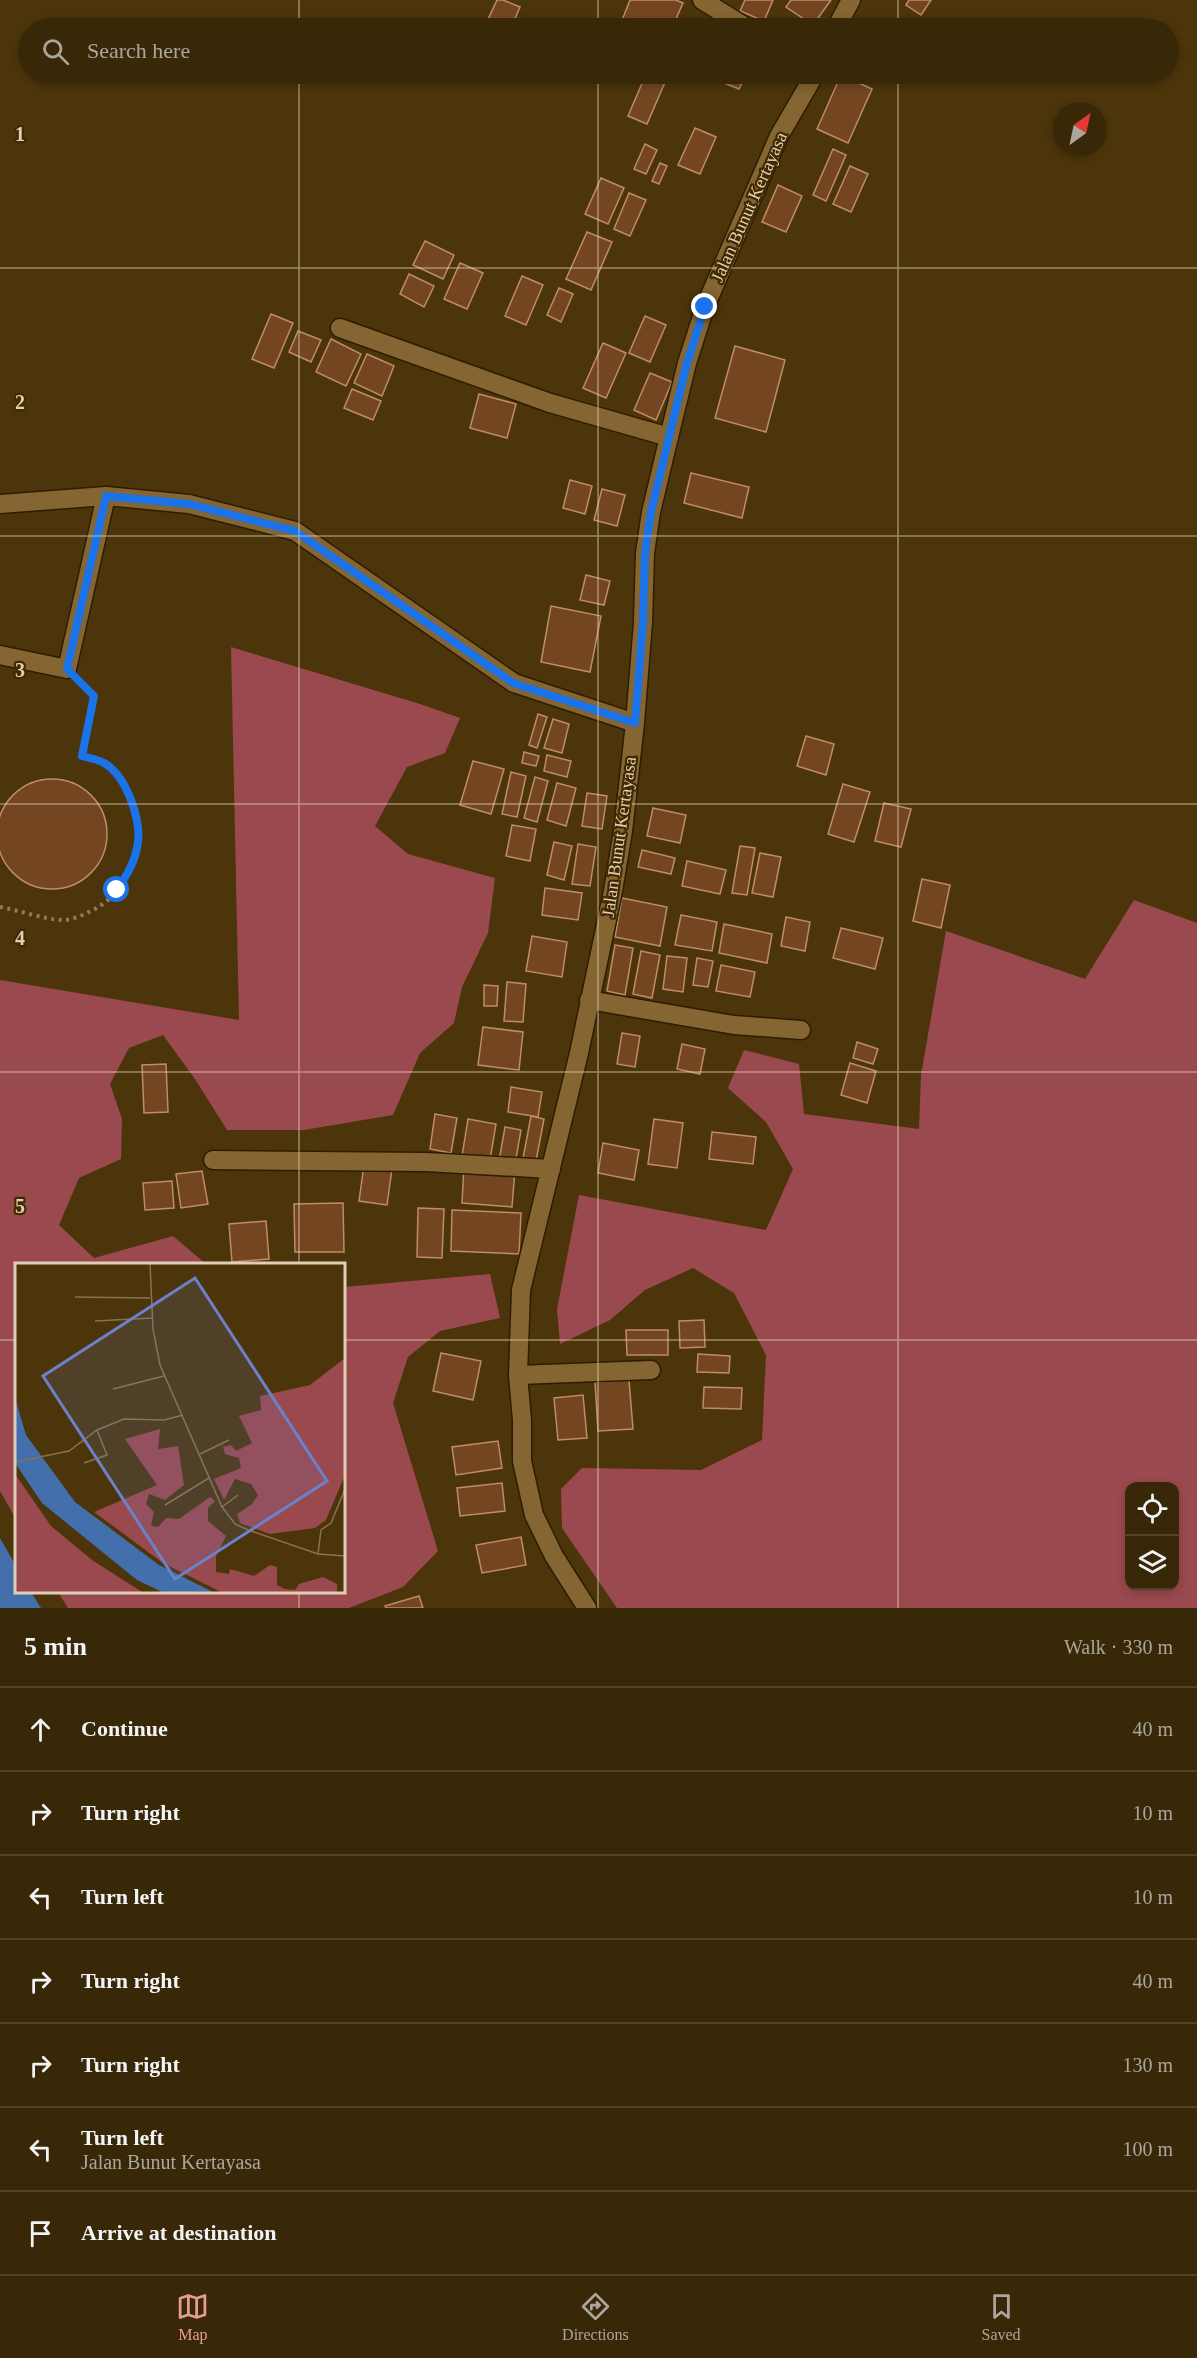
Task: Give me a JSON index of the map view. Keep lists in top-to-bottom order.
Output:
{
  "streets": {
    "street": ["Jalan Bunut Kertayasa"]
  },
  "north": "top right",
  "page": {
    "search": "Search here",
    "heading": ["5 min", "Walk · 330 m"],
    "list": [
      ["Continue", "40 m"],
      ["Turn right", "10 m"],
      ["Turn left", "10 m"],
      ["Turn right", "40 m"],
      ["Turn right", "130 m"],
      ["Turn left", "Jalan Bunut Kertayasa", "100 m"],
      "Arrive at destination"
    ],
    "nav": ["Map", "Directions", "Saved"]
  },
  "grid": {
    "rows": [
      "1",
      "2",
      "3",
      "4",
      "5"
    ]
  }
}
